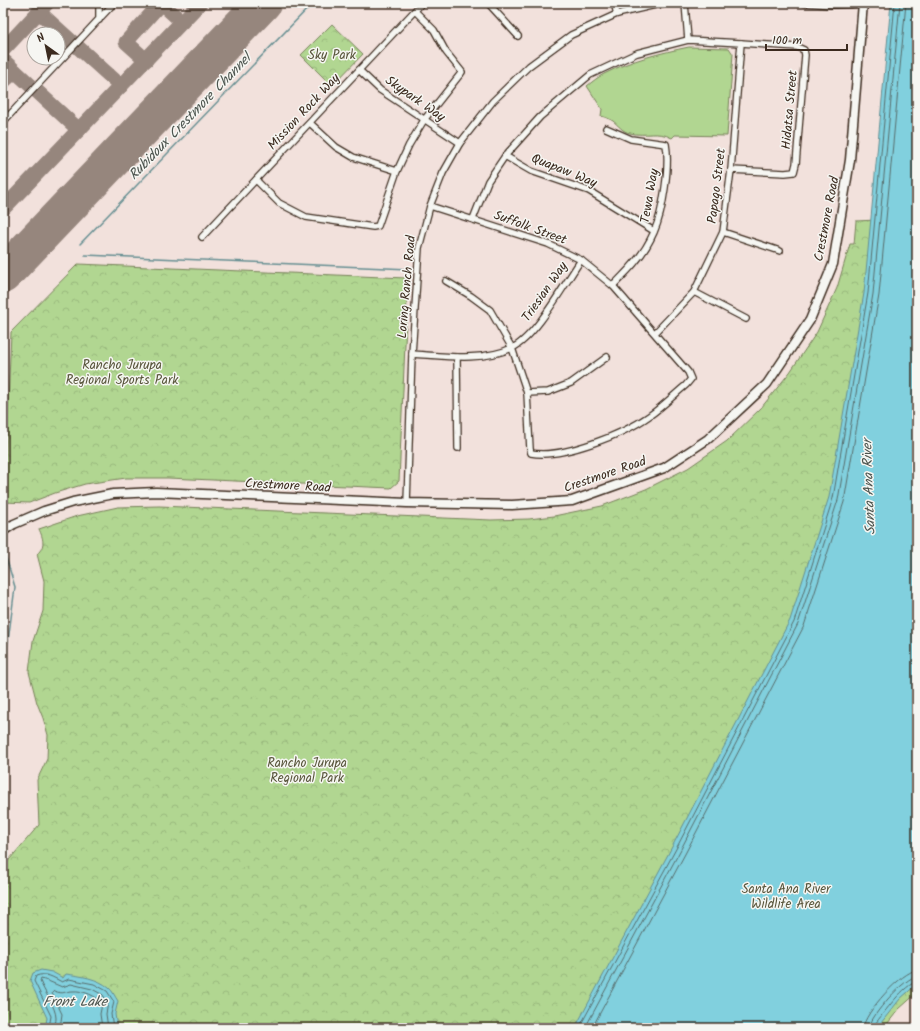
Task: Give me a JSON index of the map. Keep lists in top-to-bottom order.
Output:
{
  "streets": {
    "street": [
      "Skypark Way",
      "Hidatsa Street",
      "Mission Rock Way",
      "Quapaw Way",
      "Papago Street",
      "Tewa Way",
      "Crestmore Road",
      "Suffolk Street",
      "Loring Ranch Road",
      "Triesian Way"
    ]
  },
  "crossings": [
    ["Skypark Way", "Mission Rock Way"],
    ["Skypark Way", "Loring Ranch Road"],
    ["Hidatsa Street", "Papago Street"],
    ["Quapaw Way", "Tewa Way"],
    ["Papago Street", "Suffolk Street"],
    ["Tewa Way", "Suffolk Street"],
    ["Crestmore Road", "Loring Ranch Road"],
    ["Suffolk Street", "Loring Ranch Road"],
    ["Suffolk Street", "Triesian Way"],
    ["Loring Ranch Road", "Triesian Way"]
  ],
  "water": ["Rubidoux Crestmore Channel", "Santa Ana River", "Front Lake"],
  "parks": [
    "Sky Park",
    "Rancho Jurupa Regional Sports Park",
    "Rancho Jurupa Regional Park",
    "Santa Ana River Wildlife Area"
  ],
  "scale_bar": "100 m",
  "north": "top left"
}
